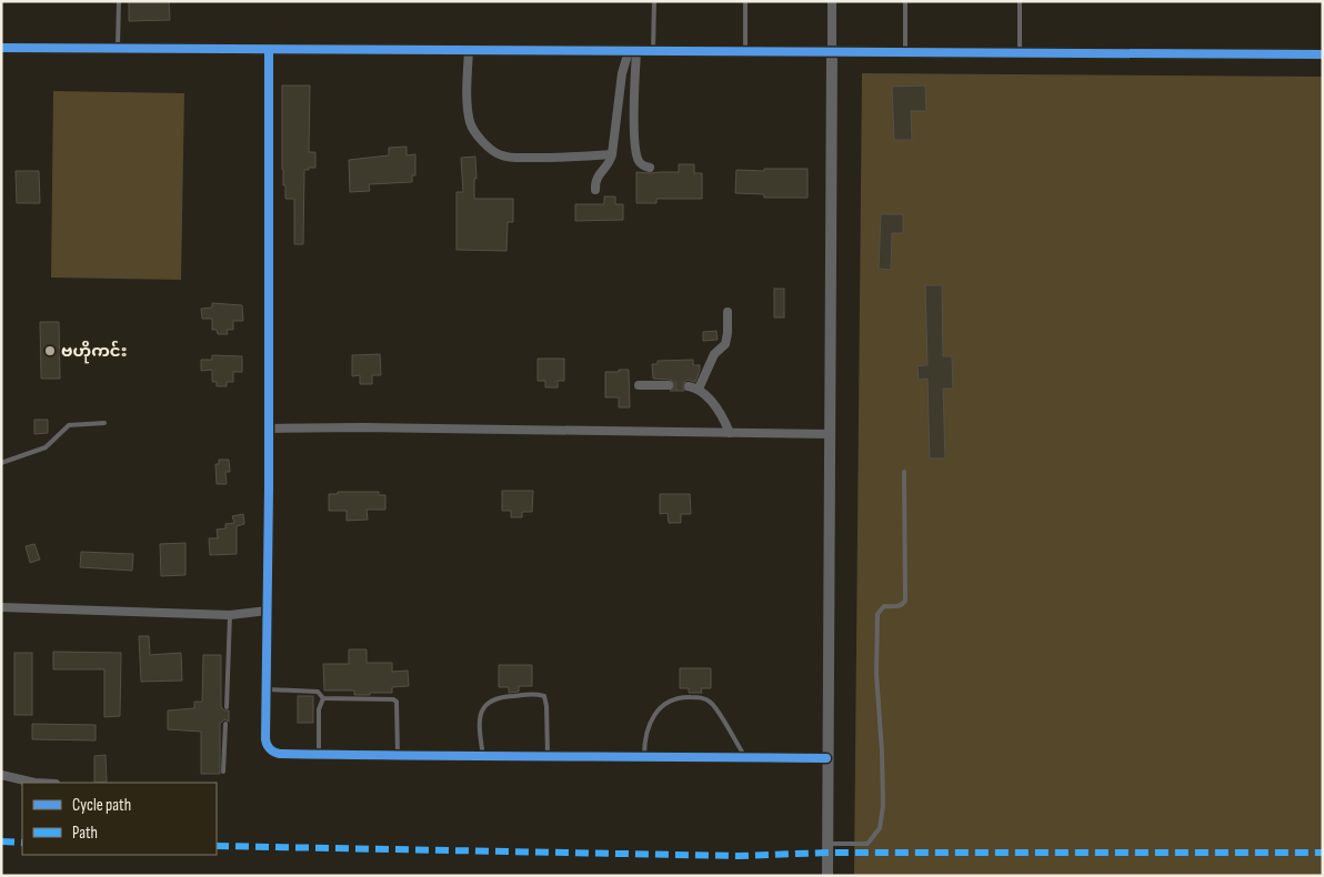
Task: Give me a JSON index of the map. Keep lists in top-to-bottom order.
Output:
{
  "places": ["ဗဟိုကင်း"],
  "legend": ["Cycle path", "Path"]
}
